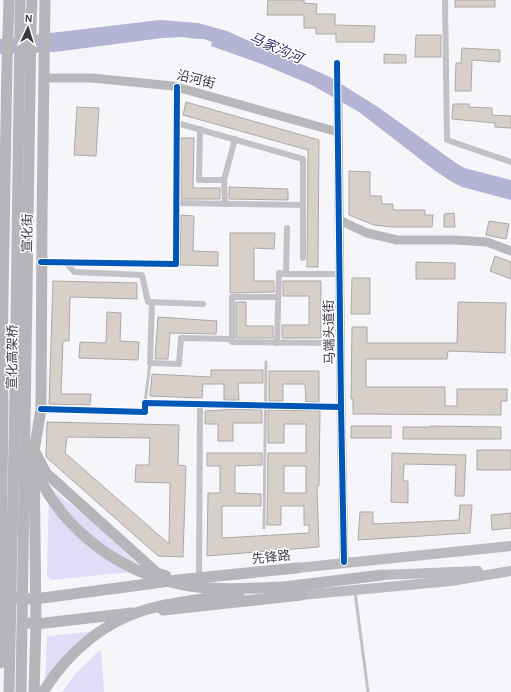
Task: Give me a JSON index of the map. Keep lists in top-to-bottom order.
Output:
{
  "streets": {
    "highway": ["宣化街", "宣化高架桥", "先锋路"],
    "street": ["沿河街", "马端头道街"]
  },
  "crossings": [
    ["沿河街", "宣化街"],
    ["沿河街", "马端头道街"],
    ["宣化街", "先锋路"],
    ["马端头道街", "先锋路"]
  ],
  "water": ["马家沟河"],
  "north": "top"
}
